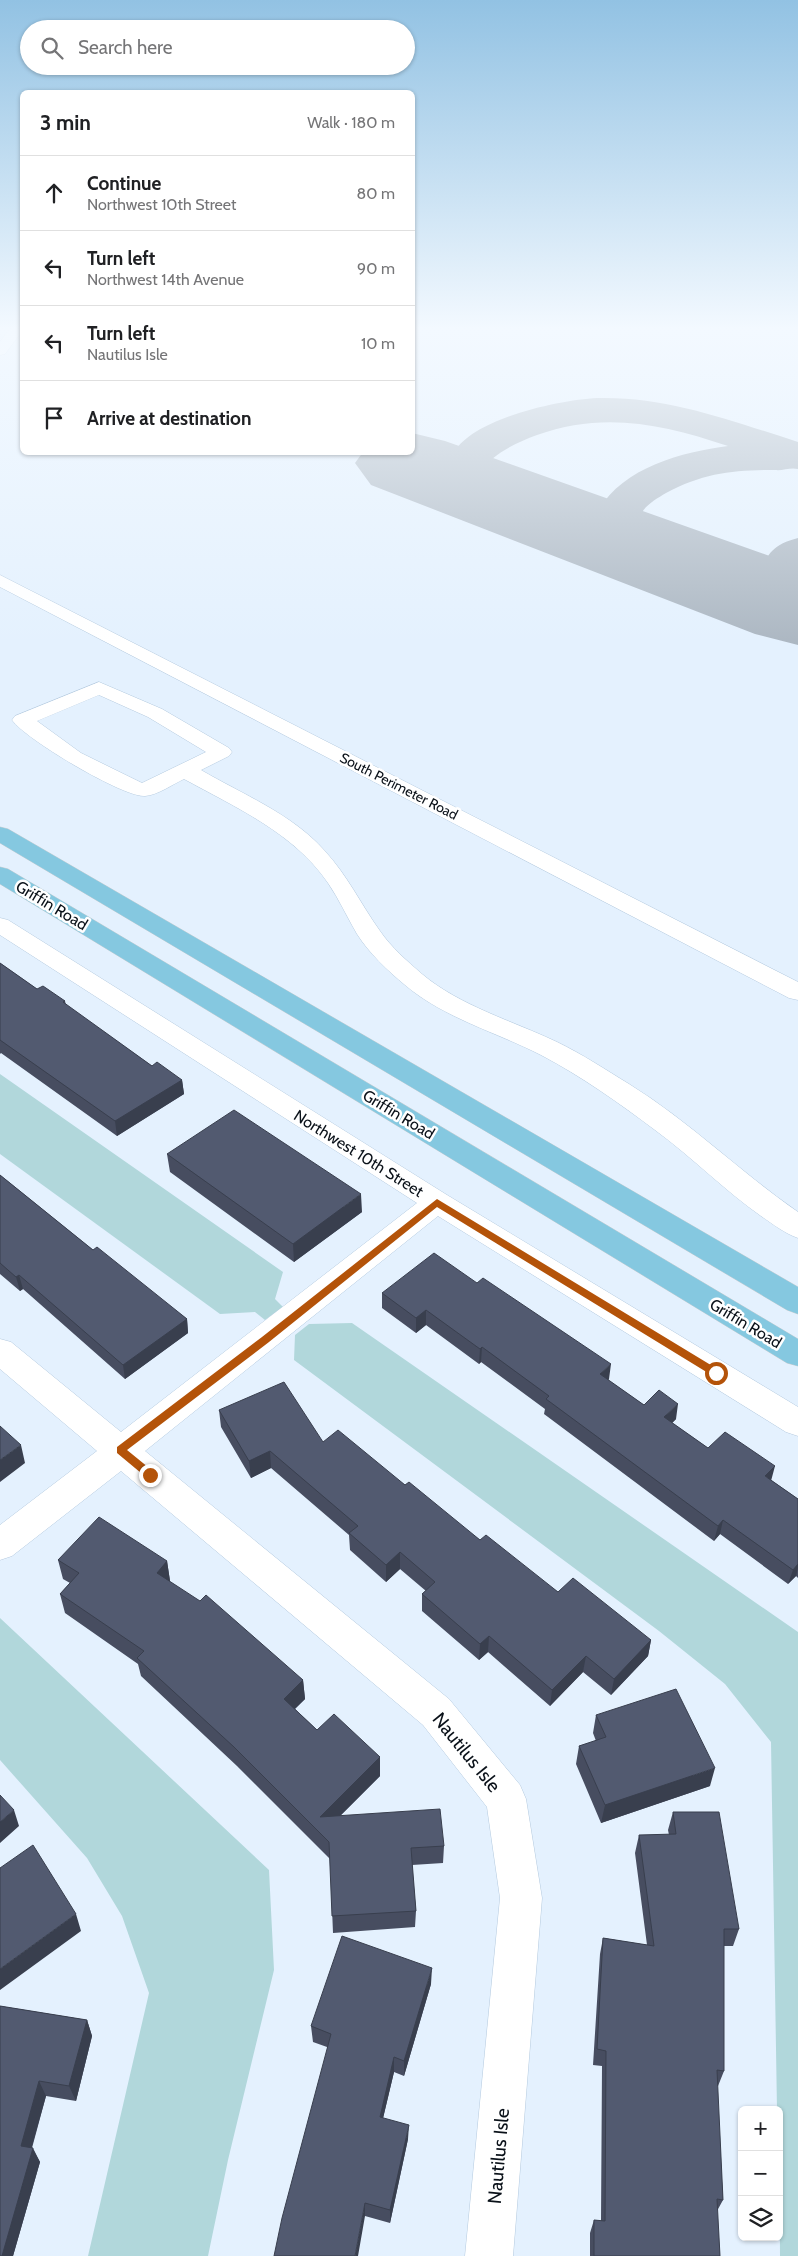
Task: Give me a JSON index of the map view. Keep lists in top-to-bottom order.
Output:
{
  "streets": {
    "main road": ["Griffin Road"],
    "street": ["South Perimeter Road", "Northwest 10th Street", "Nautilus Isle"]
  },
  "page": {
    "search": "Search here",
    "heading": ["3 min", "Walk · 180 m"],
    "list": [
      ["Continue", "Northwest 10th Street", "80 m"],
      ["Turn left", "Northwest 14th Avenue", "90 m"],
      ["Turn left", "Nautilus Isle", "10 m"],
      "Arrive at destination"
    ],
    "map_buttons": ["+", "−"]
  }
}
